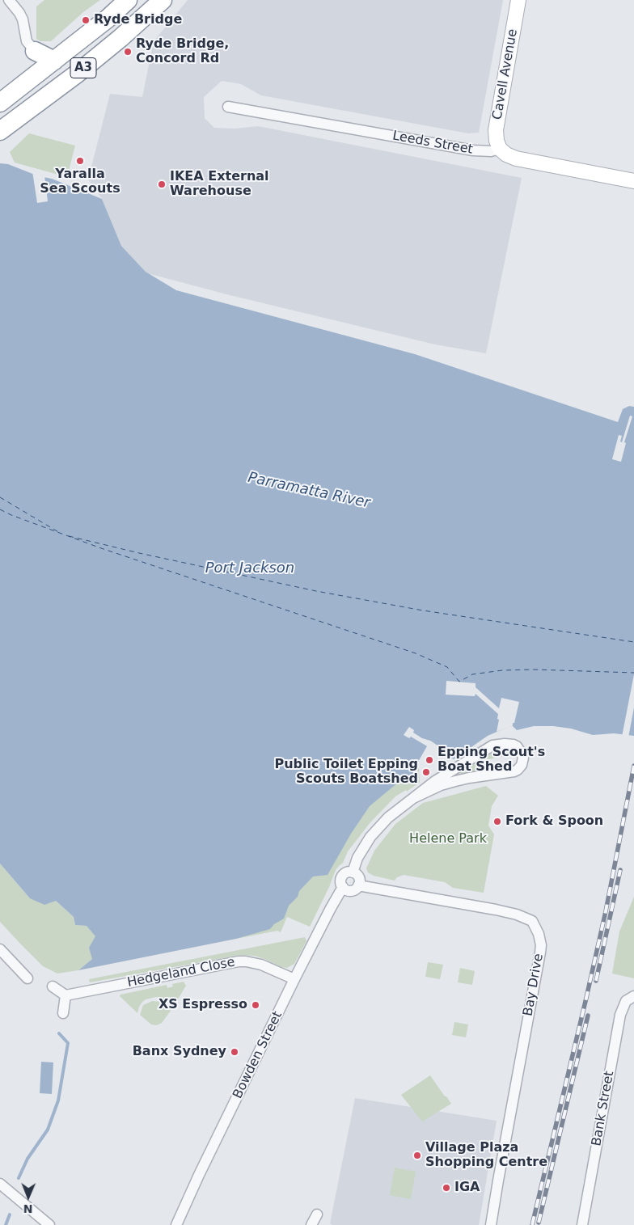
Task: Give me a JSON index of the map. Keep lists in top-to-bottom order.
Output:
{
  "streets": {
    "highway": ["A3"],
    "street": [
      "Cavell Avenue",
      "Leeds Street",
      "Hedgeland Close",
      "Bay Drive",
      "Bowden Street",
      "Bank Street"
    ]
  },
  "crossings": [
    ["Cavell Avenue", "Leeds Street"],
    ["Hedgeland Close", "Bowden Street"],
    ["Bay Drive", "Bowden Street"]
  ],
  "water": ["Parramatta River", "Port Jackson"],
  "parks": ["Helene Park"],
  "places": [
    "Ryde Bridge",
    "Ryde Bridge, Concord Rd",
    "Yaralla Sea Scouts",
    "IKEA External Warehouse",
    "Epping Scout's Boat Shed",
    "Public Toilet Epping Scouts Boatshed",
    "Fork & Spoon",
    "XS Espresso",
    "Banx Sydney",
    "Village Plaza Shopping Centre",
    "IGA"
  ],
  "north": "bottom"
}
